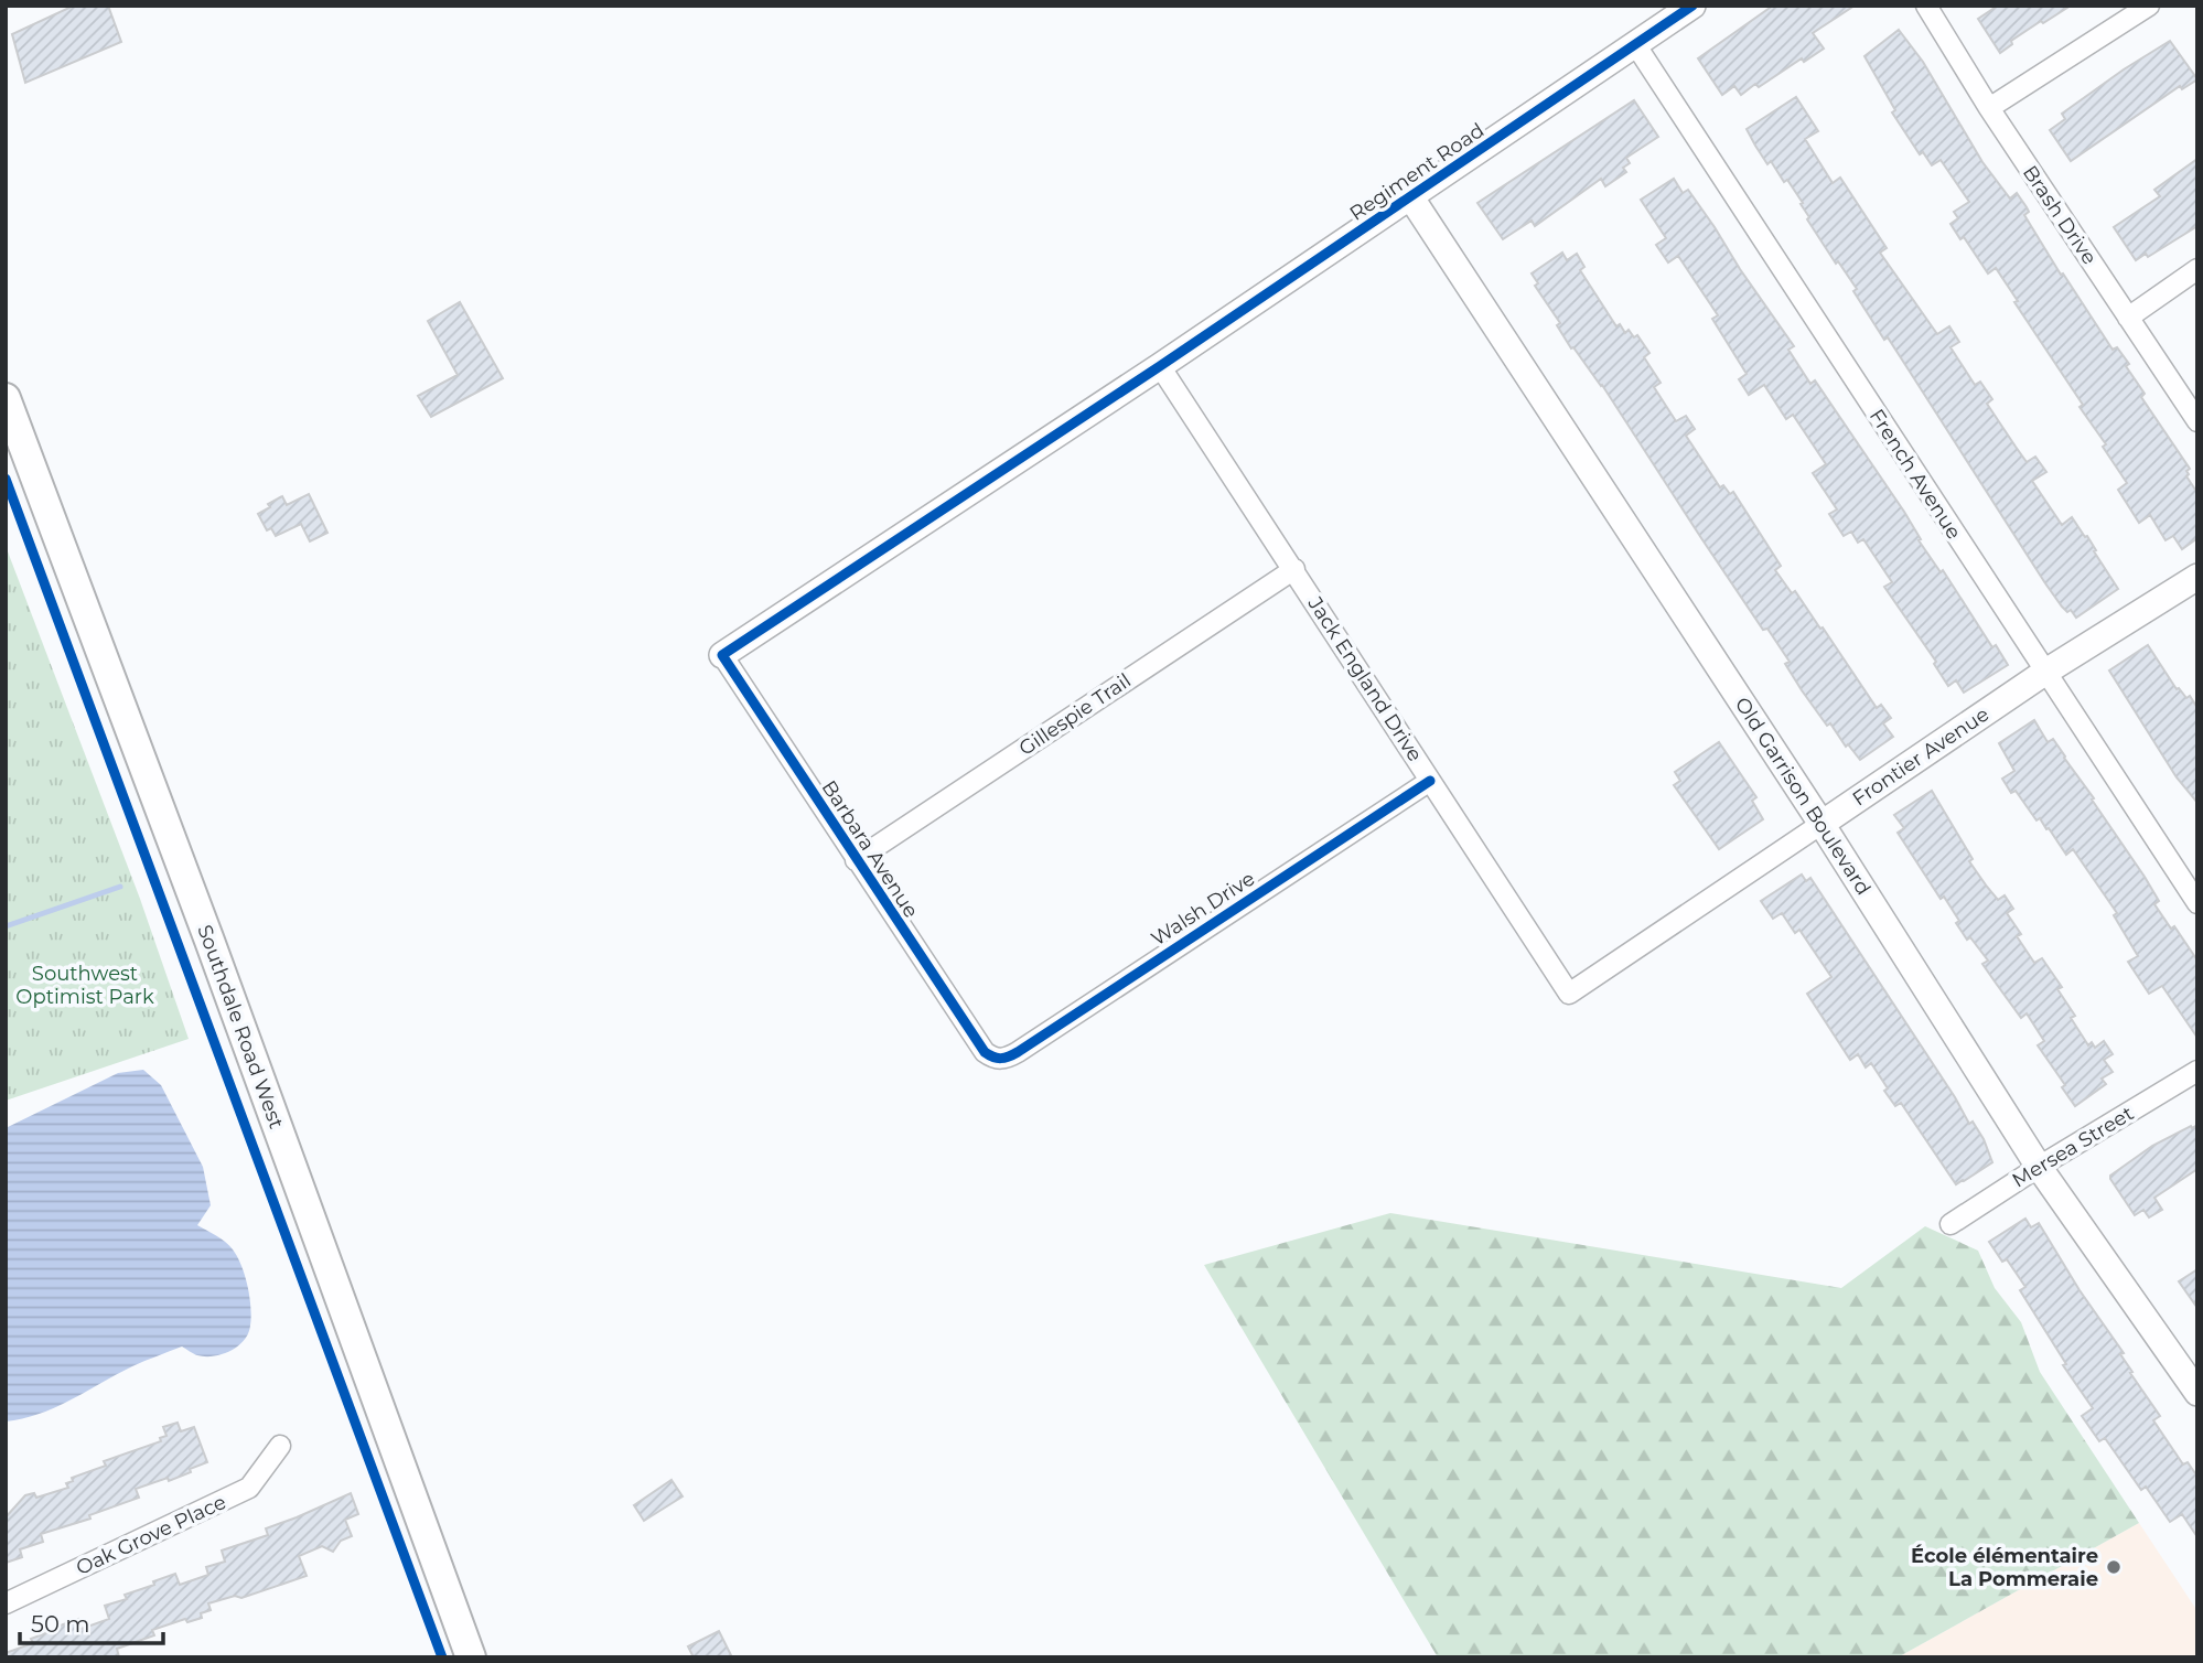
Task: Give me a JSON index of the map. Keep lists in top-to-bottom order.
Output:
{
  "streets": {
    "main road": ["Southdale Road West"],
    "street": [
      "Regiment Road",
      "Brash Drive",
      "French Avenue",
      "Jack England Drive",
      "Gillespie Trail",
      "Frontier Avenue",
      "Old Garrison Boulevard",
      "Barbara Avenue",
      "Walsh Drive",
      "Mersea Street",
      "Oak Grove Place"
    ]
  },
  "crossings": [
    ["Regiment Road", "French Avenue"],
    ["Regiment Road", "Jack England Drive"],
    ["Regiment Road", "Old Garrison Boulevard"],
    ["Regiment Road", "Barbara Avenue"],
    ["French Avenue", "Frontier Avenue"],
    ["Jack England Drive", "Gillespie Trail"],
    ["Jack England Drive", "Frontier Avenue"],
    ["Jack England Drive", "Walsh Drive"],
    ["Gillespie Trail", "Barbara Avenue"],
    ["Frontier Avenue", "Old Garrison Boulevard"],
    ["Old Garrison Boulevard", "Mersea Street"],
    ["Barbara Avenue", "Walsh Drive"]
  ],
  "parks": ["Southwest Optimist Park"],
  "places": ["École élémentaire La Pommeraie"],
  "scale_bar": "50 m"
}
